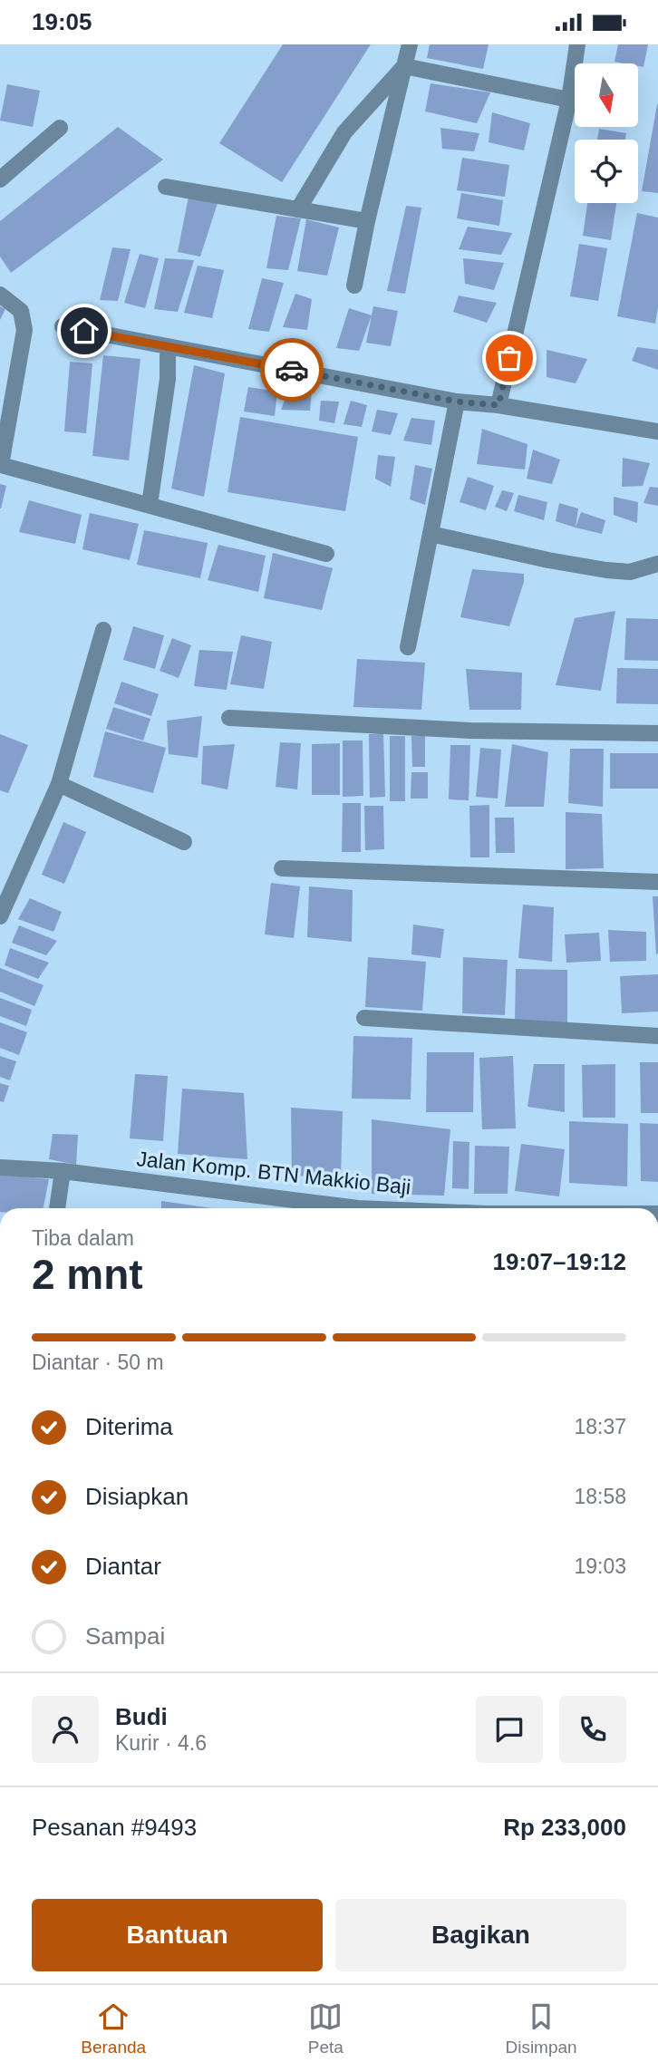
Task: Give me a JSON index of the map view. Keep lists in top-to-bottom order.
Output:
{
  "streets": {
    "street": ["Jalan Komp. BTN Makkio Baji"]
  },
  "north": "bottom",
  "page": {
    "status": "19:05",
    "heading": ["2 mnt", "Tiba dalam", "19:07–19:12"],
    "panel": [
      "Budi",
      "Kurir · 4.6",
      "Pesanan #9493",
      "Rp 233,000"
    ],
    "bar": "Diantar · 50 m",
    "list": [
      ["Diterima", "18:37"],
      ["Disiapkan", "18:58"],
      ["Diantar", "19:03"],
      "Sampai"
    ],
    "buttons": ["Bantuan", "Bagikan"],
    "tabs": ["Beranda", "Peta", "Disimpan"]
  }
}
